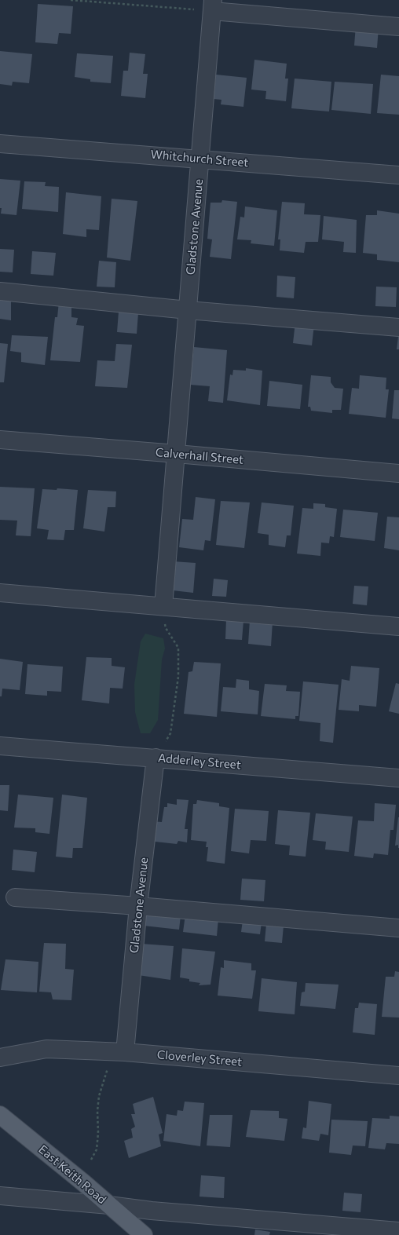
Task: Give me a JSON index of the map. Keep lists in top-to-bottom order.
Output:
{
  "streets": {
    "main road": ["East Keith Road"],
    "street": [
      "Whitchurch Street",
      "Gladstone Avenue",
      "Calverhall Street",
      "Adderley Street",
      "Cloverley Street"
    ]
  },
  "crossings": [
    ["Whitchurch Street", "Gladstone Avenue"],
    ["Gladstone Avenue", "Calverhall Street"],
    ["Gladstone Avenue", "Adderley Street"],
    ["Gladstone Avenue", "Cloverley Street"]
  ]
}
